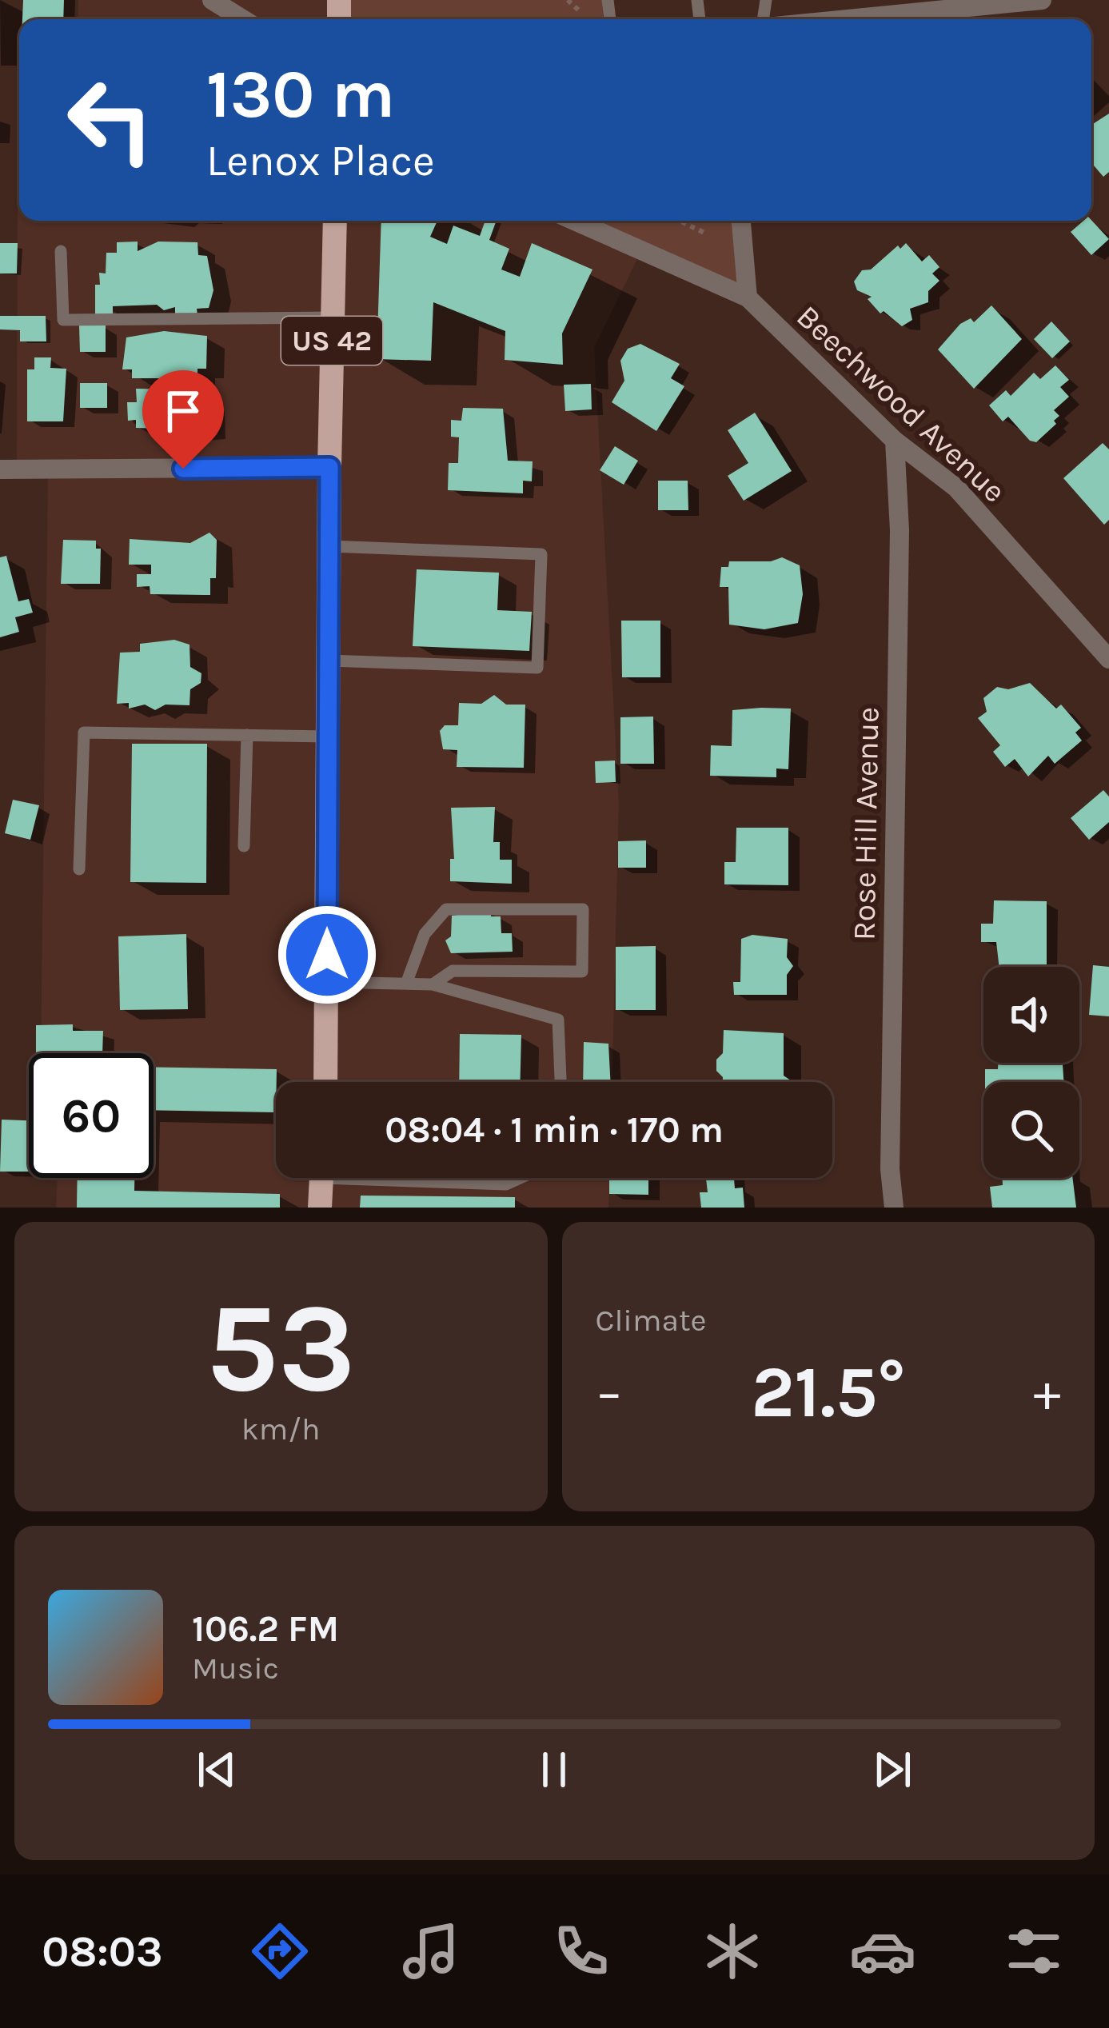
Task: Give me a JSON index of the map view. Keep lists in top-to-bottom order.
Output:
{
  "streets": {
    "main road": ["US 42"],
    "street": ["Beechwood Avenue", "Rose Hill Avenue"]
  },
  "crossings": [
    ["Beechwood Avenue", "Rose Hill Avenue"]
  ],
  "page": {
    "turn": ["130 m", "Lenox Place"],
    "limit": "60",
    "trip": "08:04 · 1 min · 170 m",
    "tile": [
      ["53", "km/h"],
      "Climate"
    ],
    "heat": ["−", "21.5°", "+"],
    "song": ["106.2 FM", "Music"],
    "tabs": "08:03"
  }
}
